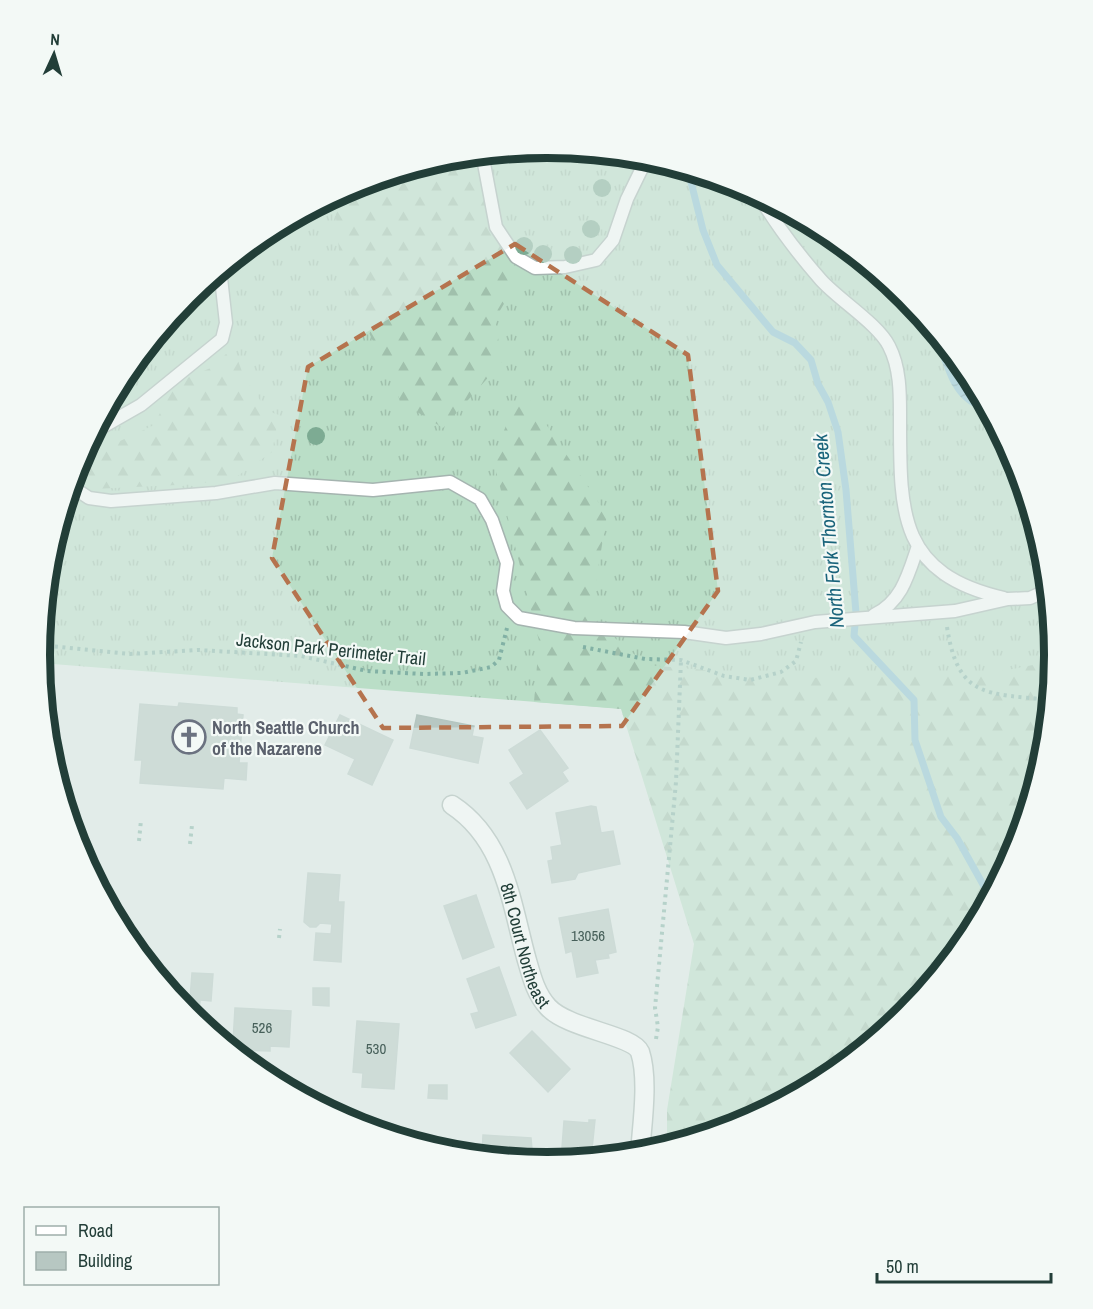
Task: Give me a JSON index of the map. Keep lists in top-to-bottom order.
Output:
{
  "streets": {
    "street": ["8th Court Northeast"],
    "path": ["Jackson Park Perimeter Trail"]
  },
  "water": ["North Fork Thornton Creek"],
  "places": {
    "church": ["North Seattle Church of the Nazarene"]
  },
  "house_numbers": ["13056", "526", "530"],
  "legend": ["Road", "Building"],
  "scale_bar": "50 m",
  "north": "top"
}
